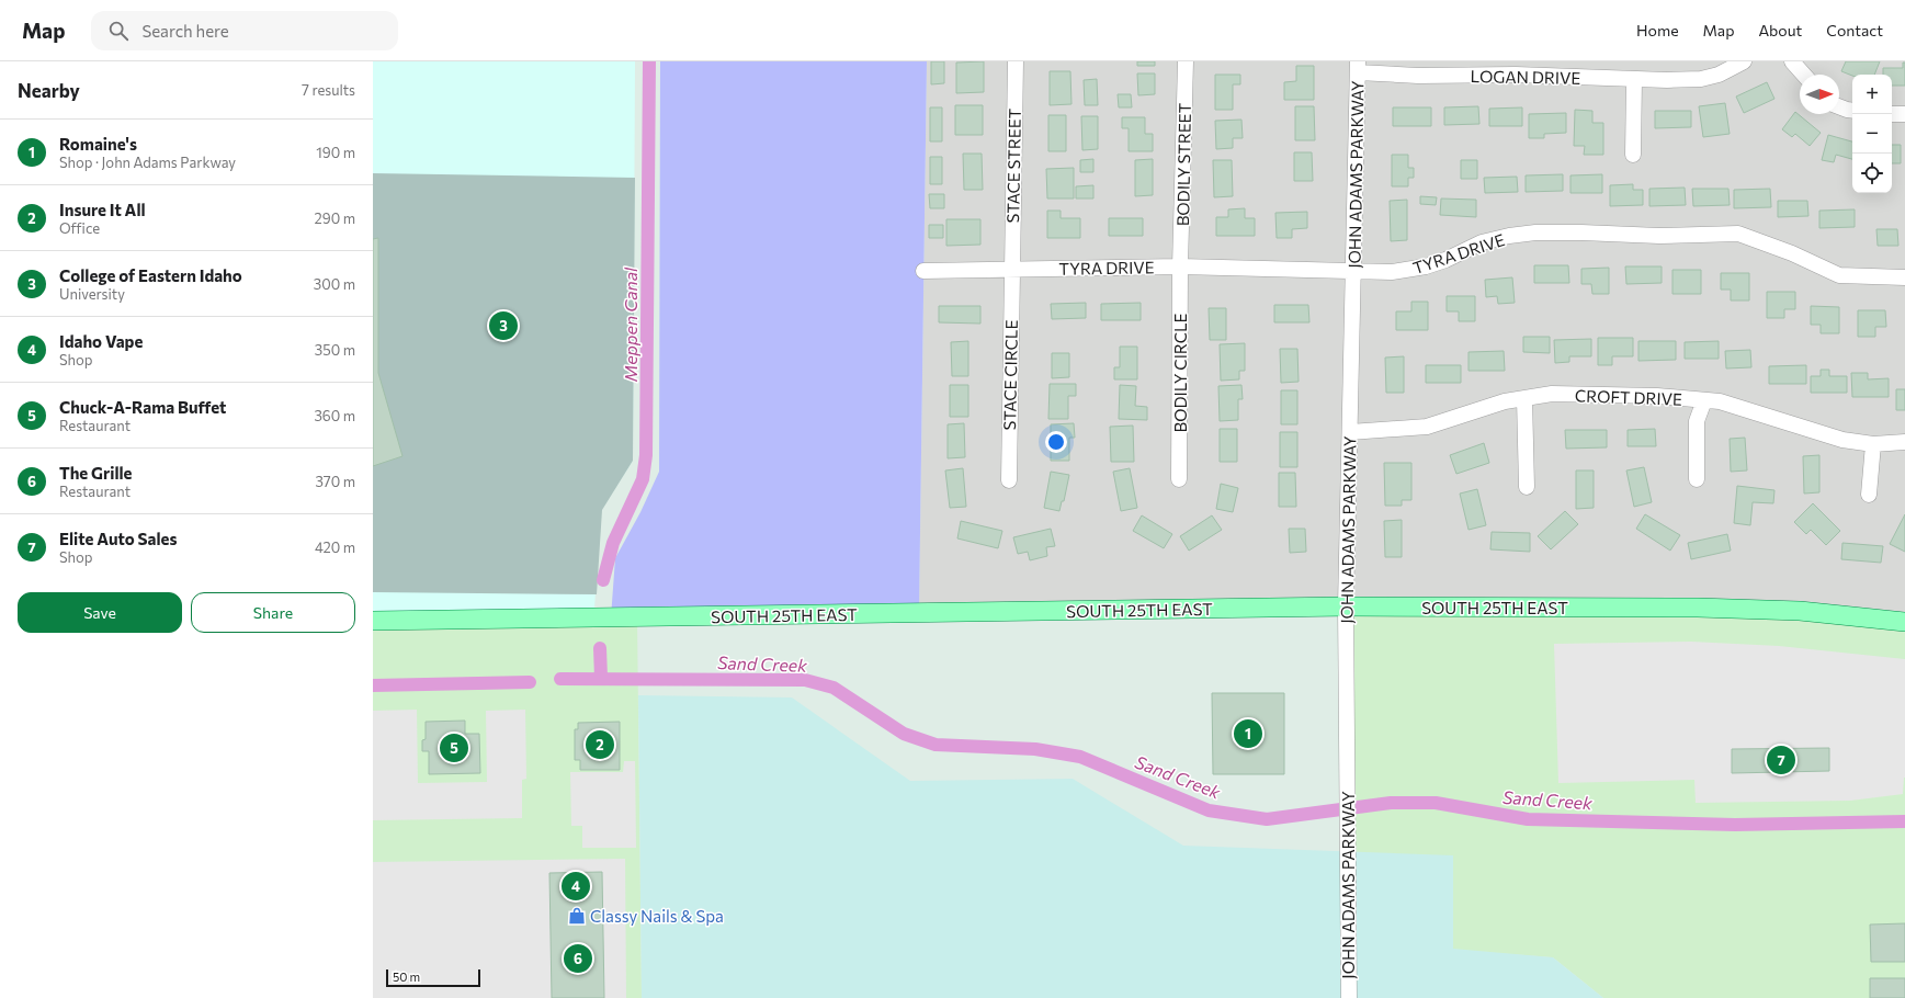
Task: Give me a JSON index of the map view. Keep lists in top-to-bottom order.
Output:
{
  "streets": {
    "main road": ["SOUTH 25TH EAST"],
    "street": [
      "LOGAN DRIVE",
      "BODILY STREET",
      "STACE STREET",
      "JOHN ADAMS PARKWAY",
      "TYRA DRIVE",
      "BODILY CIRCLE",
      "STACE CIRCLE",
      "CROFT DRIVE"
    ]
  },
  "crossings": [
    ["LOGAN DRIVE", "JOHN ADAMS PARKWAY"],
    ["BODILY STREET", "TYRA DRIVE"],
    ["BODILY STREET", "BODILY CIRCLE"],
    ["STACE STREET", "TYRA DRIVE"],
    ["STACE STREET", "STACE CIRCLE"],
    ["JOHN ADAMS PARKWAY", "TYRA DRIVE"],
    ["JOHN ADAMS PARKWAY", "CROFT DRIVE"],
    ["JOHN ADAMS PARKWAY", "SOUTH 25TH EAST"],
    ["TYRA DRIVE", "BODILY CIRCLE"],
    ["TYRA DRIVE", "STACE CIRCLE"]
  ],
  "water": ["Meppen Canal", "Sand Creek"],
  "places": {
    "shop": ["Classy Nails & Spa"]
  },
  "scale_bar": "50 m",
  "north": "right",
  "page": {
    "header": "Map",
    "search": "Search here",
    "nav": [
      "Home",
      "Map",
      "About",
      "Contact"
    ],
    "heading": ["Nearby", "7 results"],
    "map_buttons": ["+", "−"],
    "list": [
      {
        "mark": "1",
        "name": "Romaine's",
        "note": "Shop · John Adams Parkway",
        "value": "190 m"
      },
      {
        "mark": "2",
        "name": "Insure It All",
        "note": "Office",
        "value": "290 m"
      },
      {
        "mark": "3",
        "name": "College of Eastern Idaho",
        "note": "University",
        "value": "300 m"
      },
      {
        "mark": "4",
        "name": "Idaho Vape",
        "note": "Shop",
        "value": "350 m"
      },
      {
        "mark": "5",
        "name": "Chuck-A-Rama Buffet",
        "note": "Restaurant",
        "value": "360 m"
      },
      {
        "mark": "6",
        "name": "The Grille",
        "note": "Restaurant",
        "value": "370 m"
      },
      {
        "mark": "7",
        "name": "Elite Auto Sales",
        "note": "Shop",
        "value": "420 m"
      }
    ],
    "pins": [
      "3",
      "1",
      "2",
      "5",
      "7",
      "4",
      "6"
    ],
    "buttons": ["Save", "Share"],
    "scale": "50 m"
  }
}
